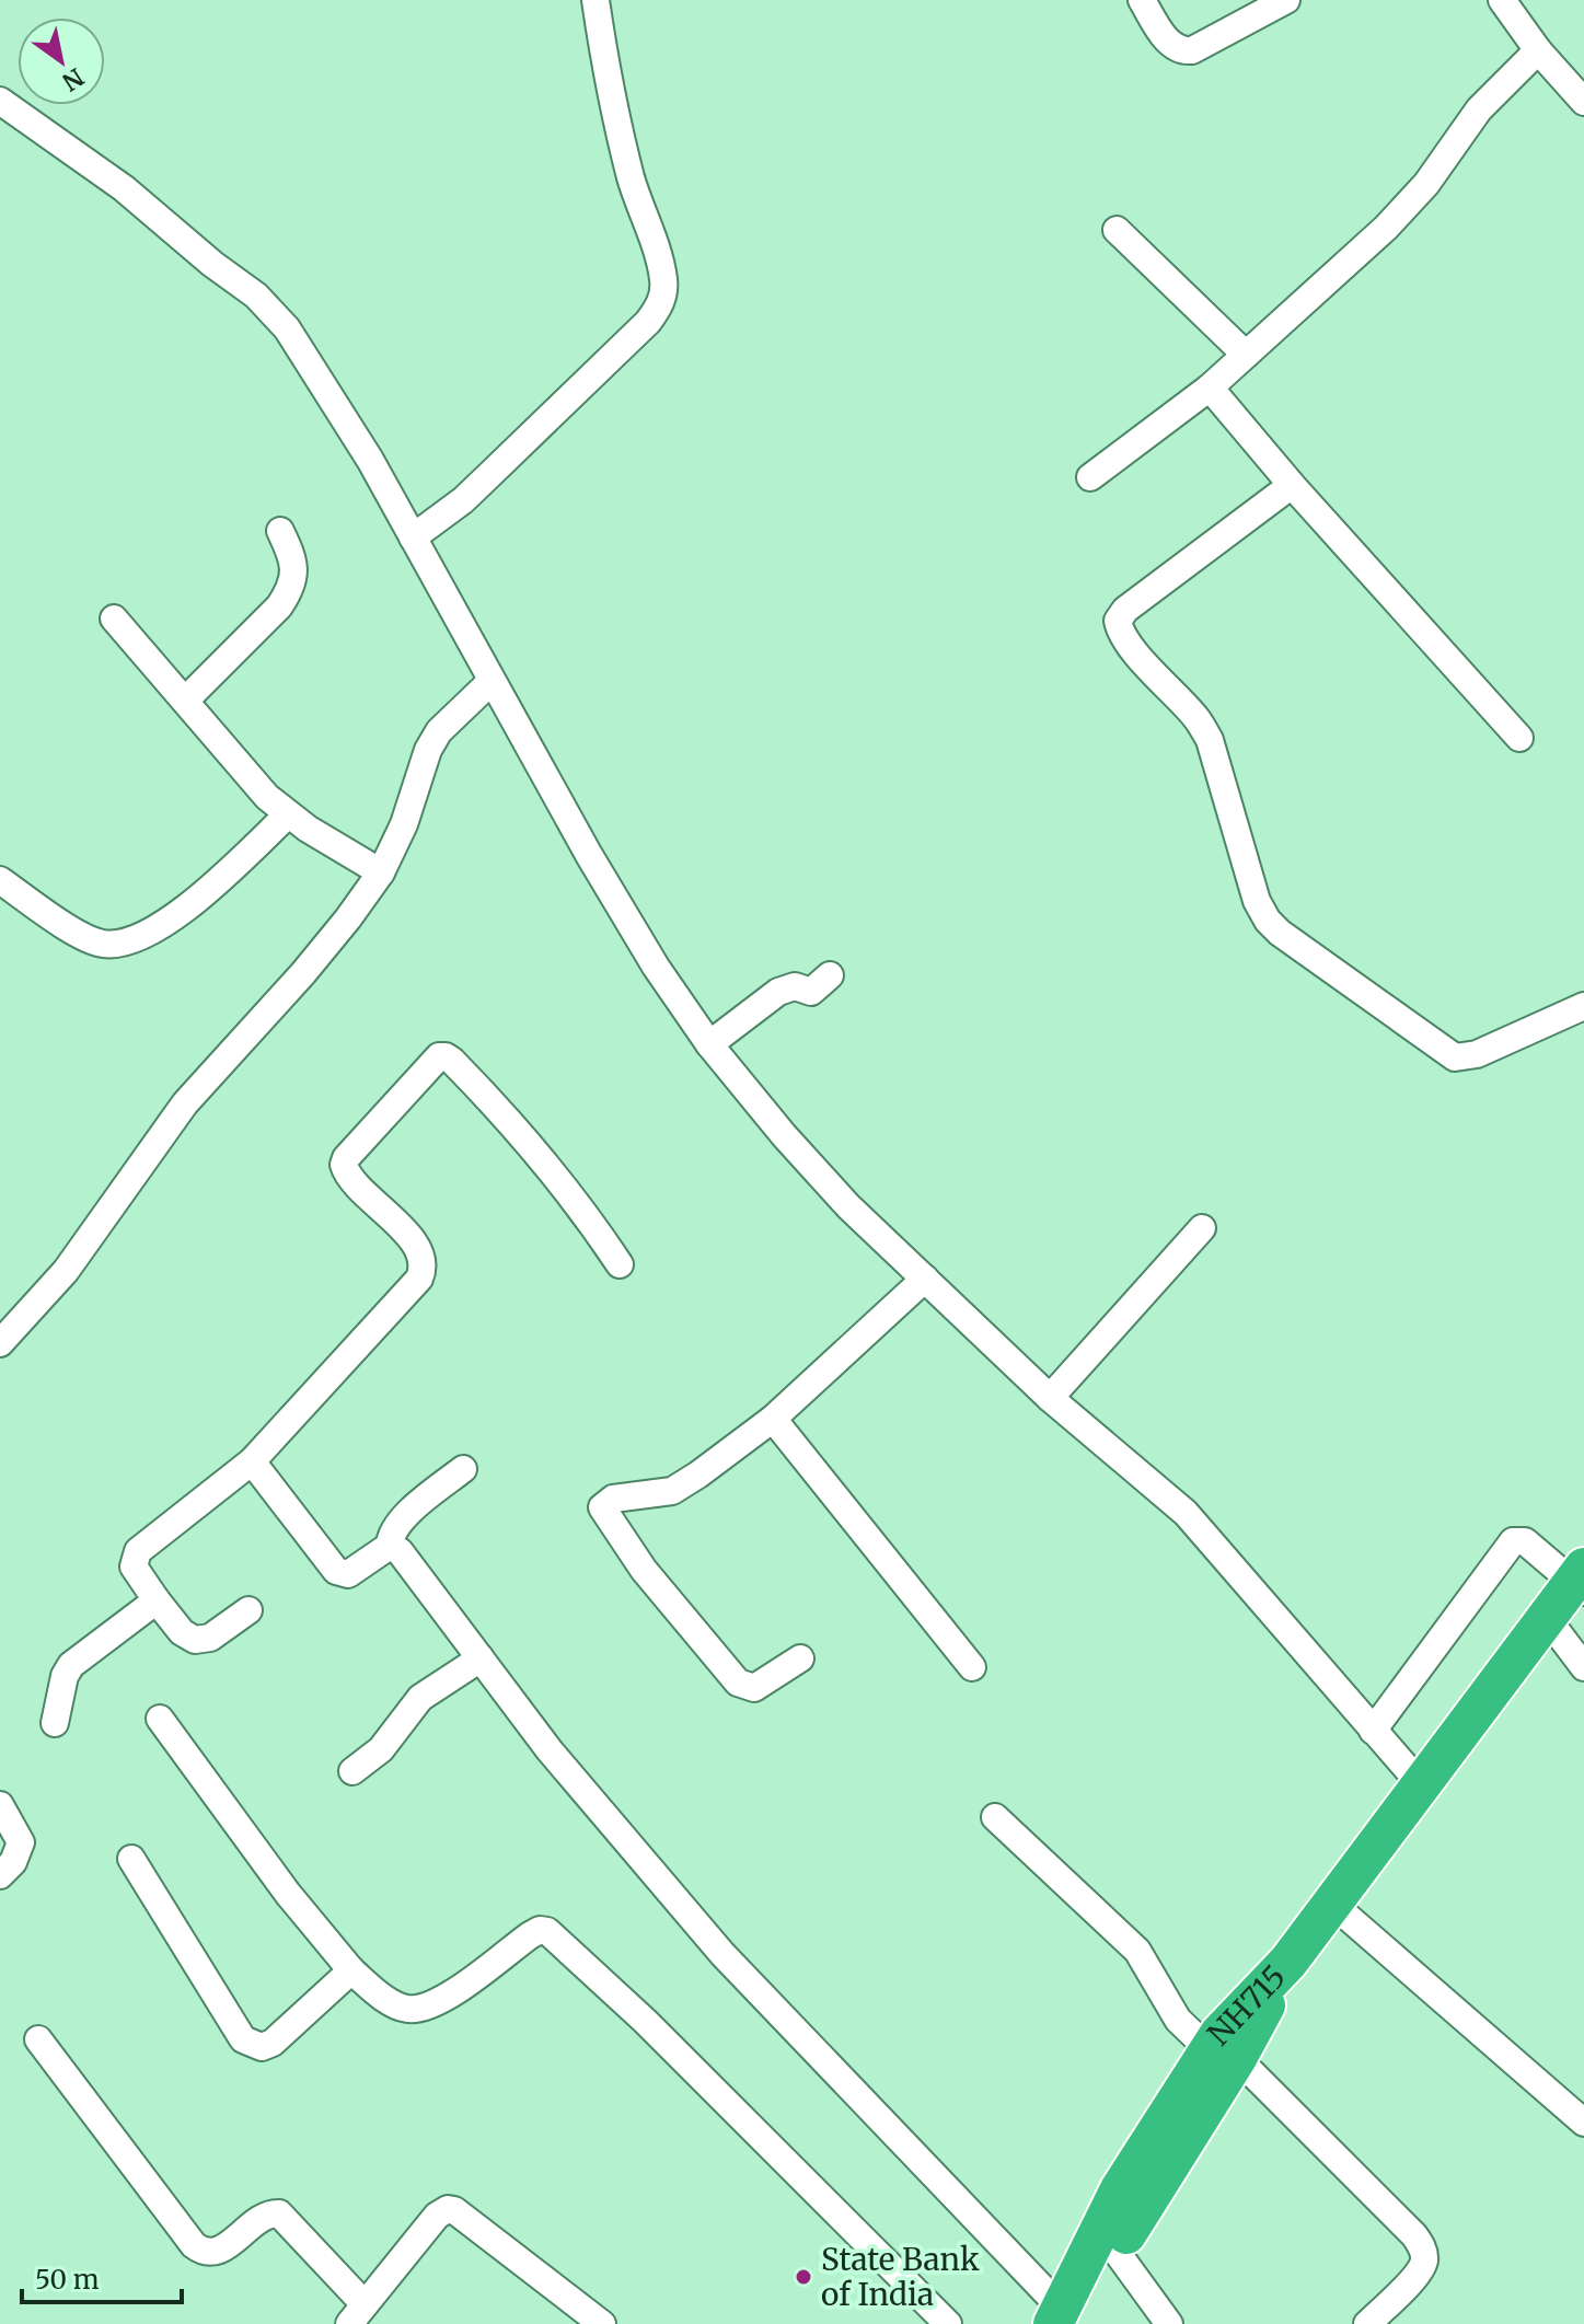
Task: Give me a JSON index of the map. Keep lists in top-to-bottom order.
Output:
{
  "streets": {
    "highway": ["NH715"]
  },
  "places": ["State Bank of India"],
  "scale_bar": "50 m",
  "north": "bottom right"
}
